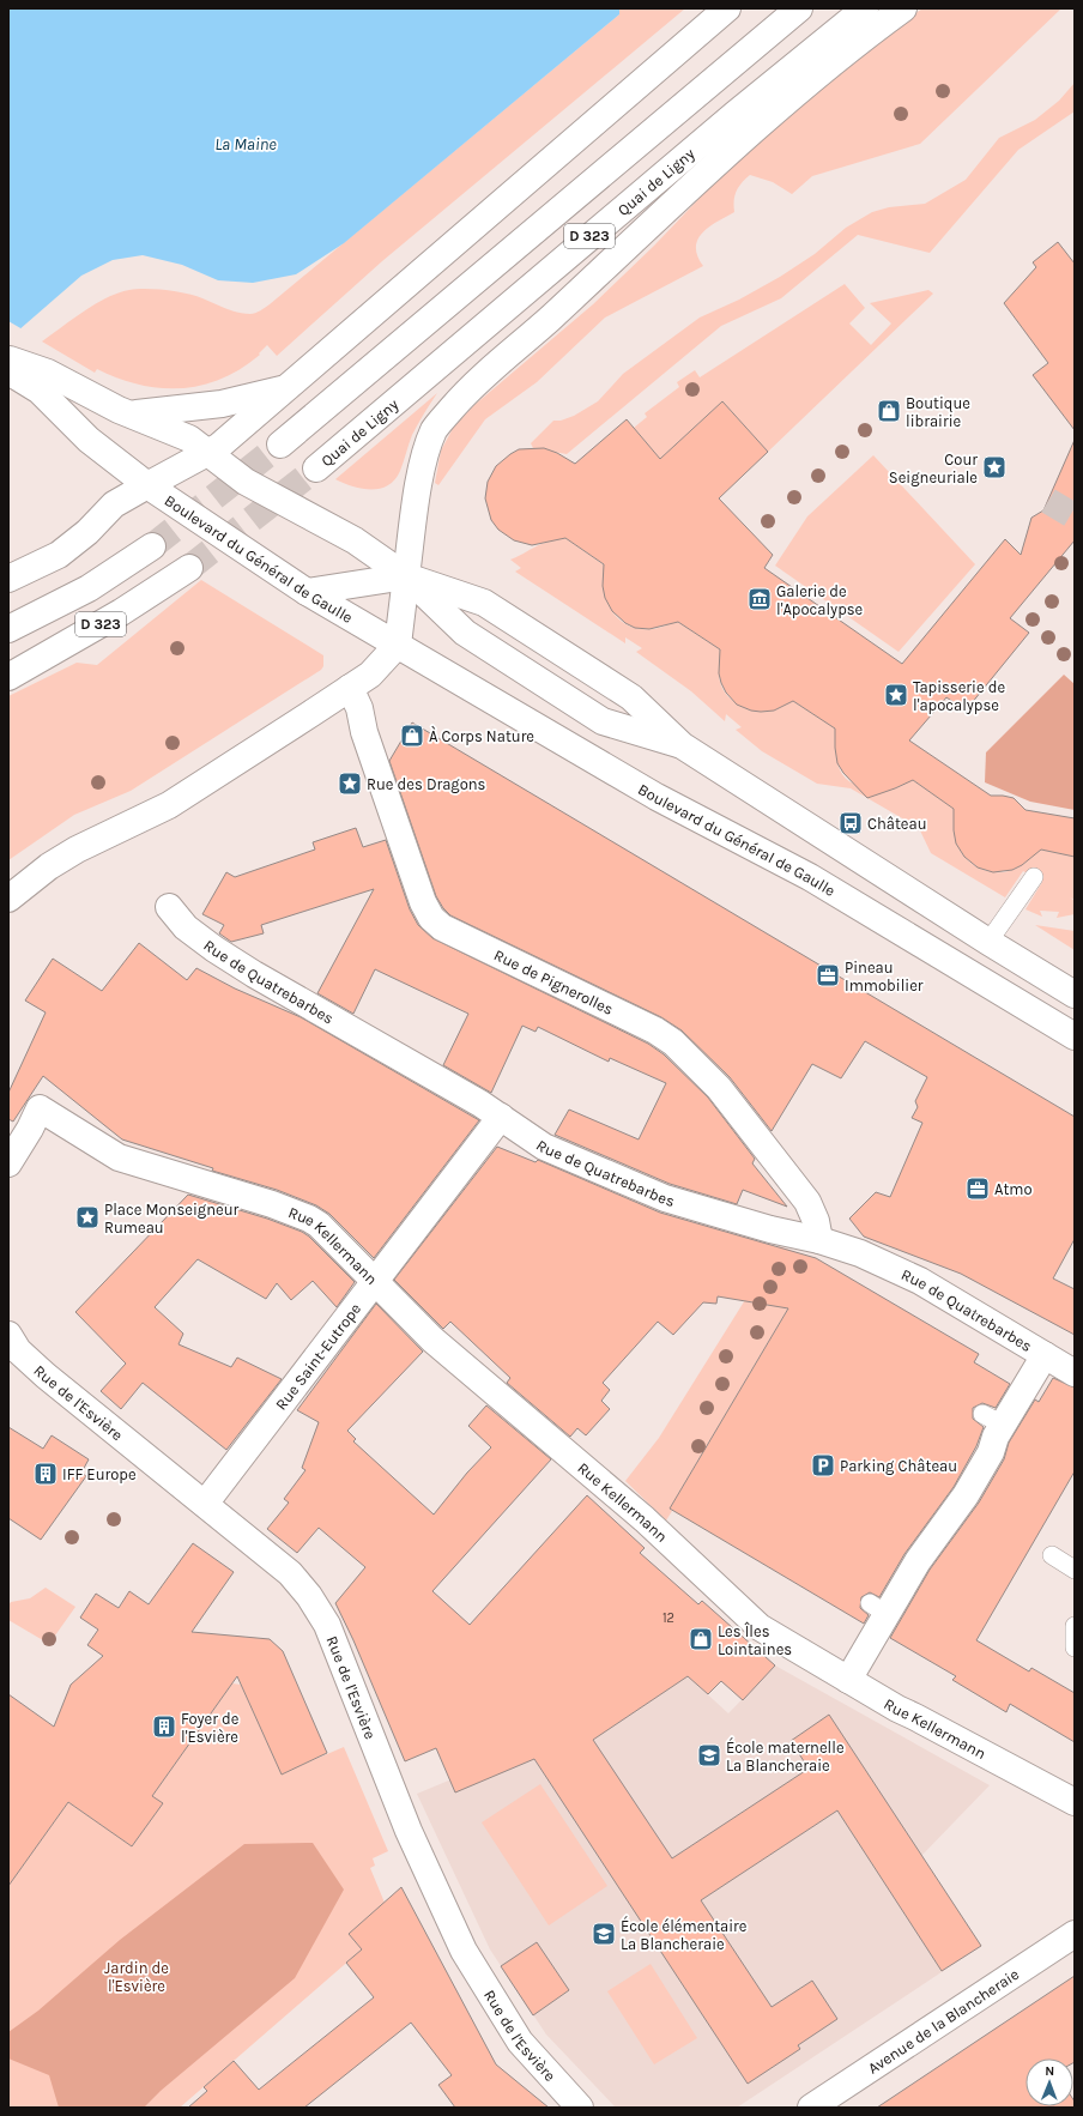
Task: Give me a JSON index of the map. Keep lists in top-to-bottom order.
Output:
{
  "streets": {
    "main road": [
      "Quai de Ligny",
      "D 323",
      "Boulevard du Général de Gaulle",
      "Rue de Quatrebarbes",
      "Rue de Pignerolles",
      "Rue Kellermann",
      "Rue Saint-Eutrope",
      "Rue de l'Esvière",
      "Avenue de la Blancheraie"
    ]
  },
  "crossings": [
    ["Rue de Quatrebarbes", "Rue de Pignerolles"],
    ["Rue de Quatrebarbes", "Rue Saint-Eutrope"],
    ["Rue Kellermann", "Rue Saint-Eutrope"],
    ["Rue Saint-Eutrope", "Rue de l'Esvière"]
  ],
  "water": ["La Maine"],
  "parks": ["Jardin de l'Esvière"],
  "places": {
    "shop": ["Boutique librairie", "À Corps Nature", "Les Îles Lointaines"],
    "place": [
      "Cour Seigneuriale",
      "Tapisserie de l'apocalypse",
      "Rue des Dragons",
      "Place Monseigneur Rumeau"
    ],
    "museum": ["Galerie de l'Apocalypse"],
    "bus stop": ["Château"],
    "office": ["Pineau Immobilier", "Atmo"],
    "parking": ["Parking Château"],
    "building": ["IFF Europe", "Foyer de l'Esvière"],
    "school or university": ["École maternelle La Blancheraie", "École élémentaire La Blancheraie"]
  },
  "house_numbers": ["12"],
  "north": "top"
}
